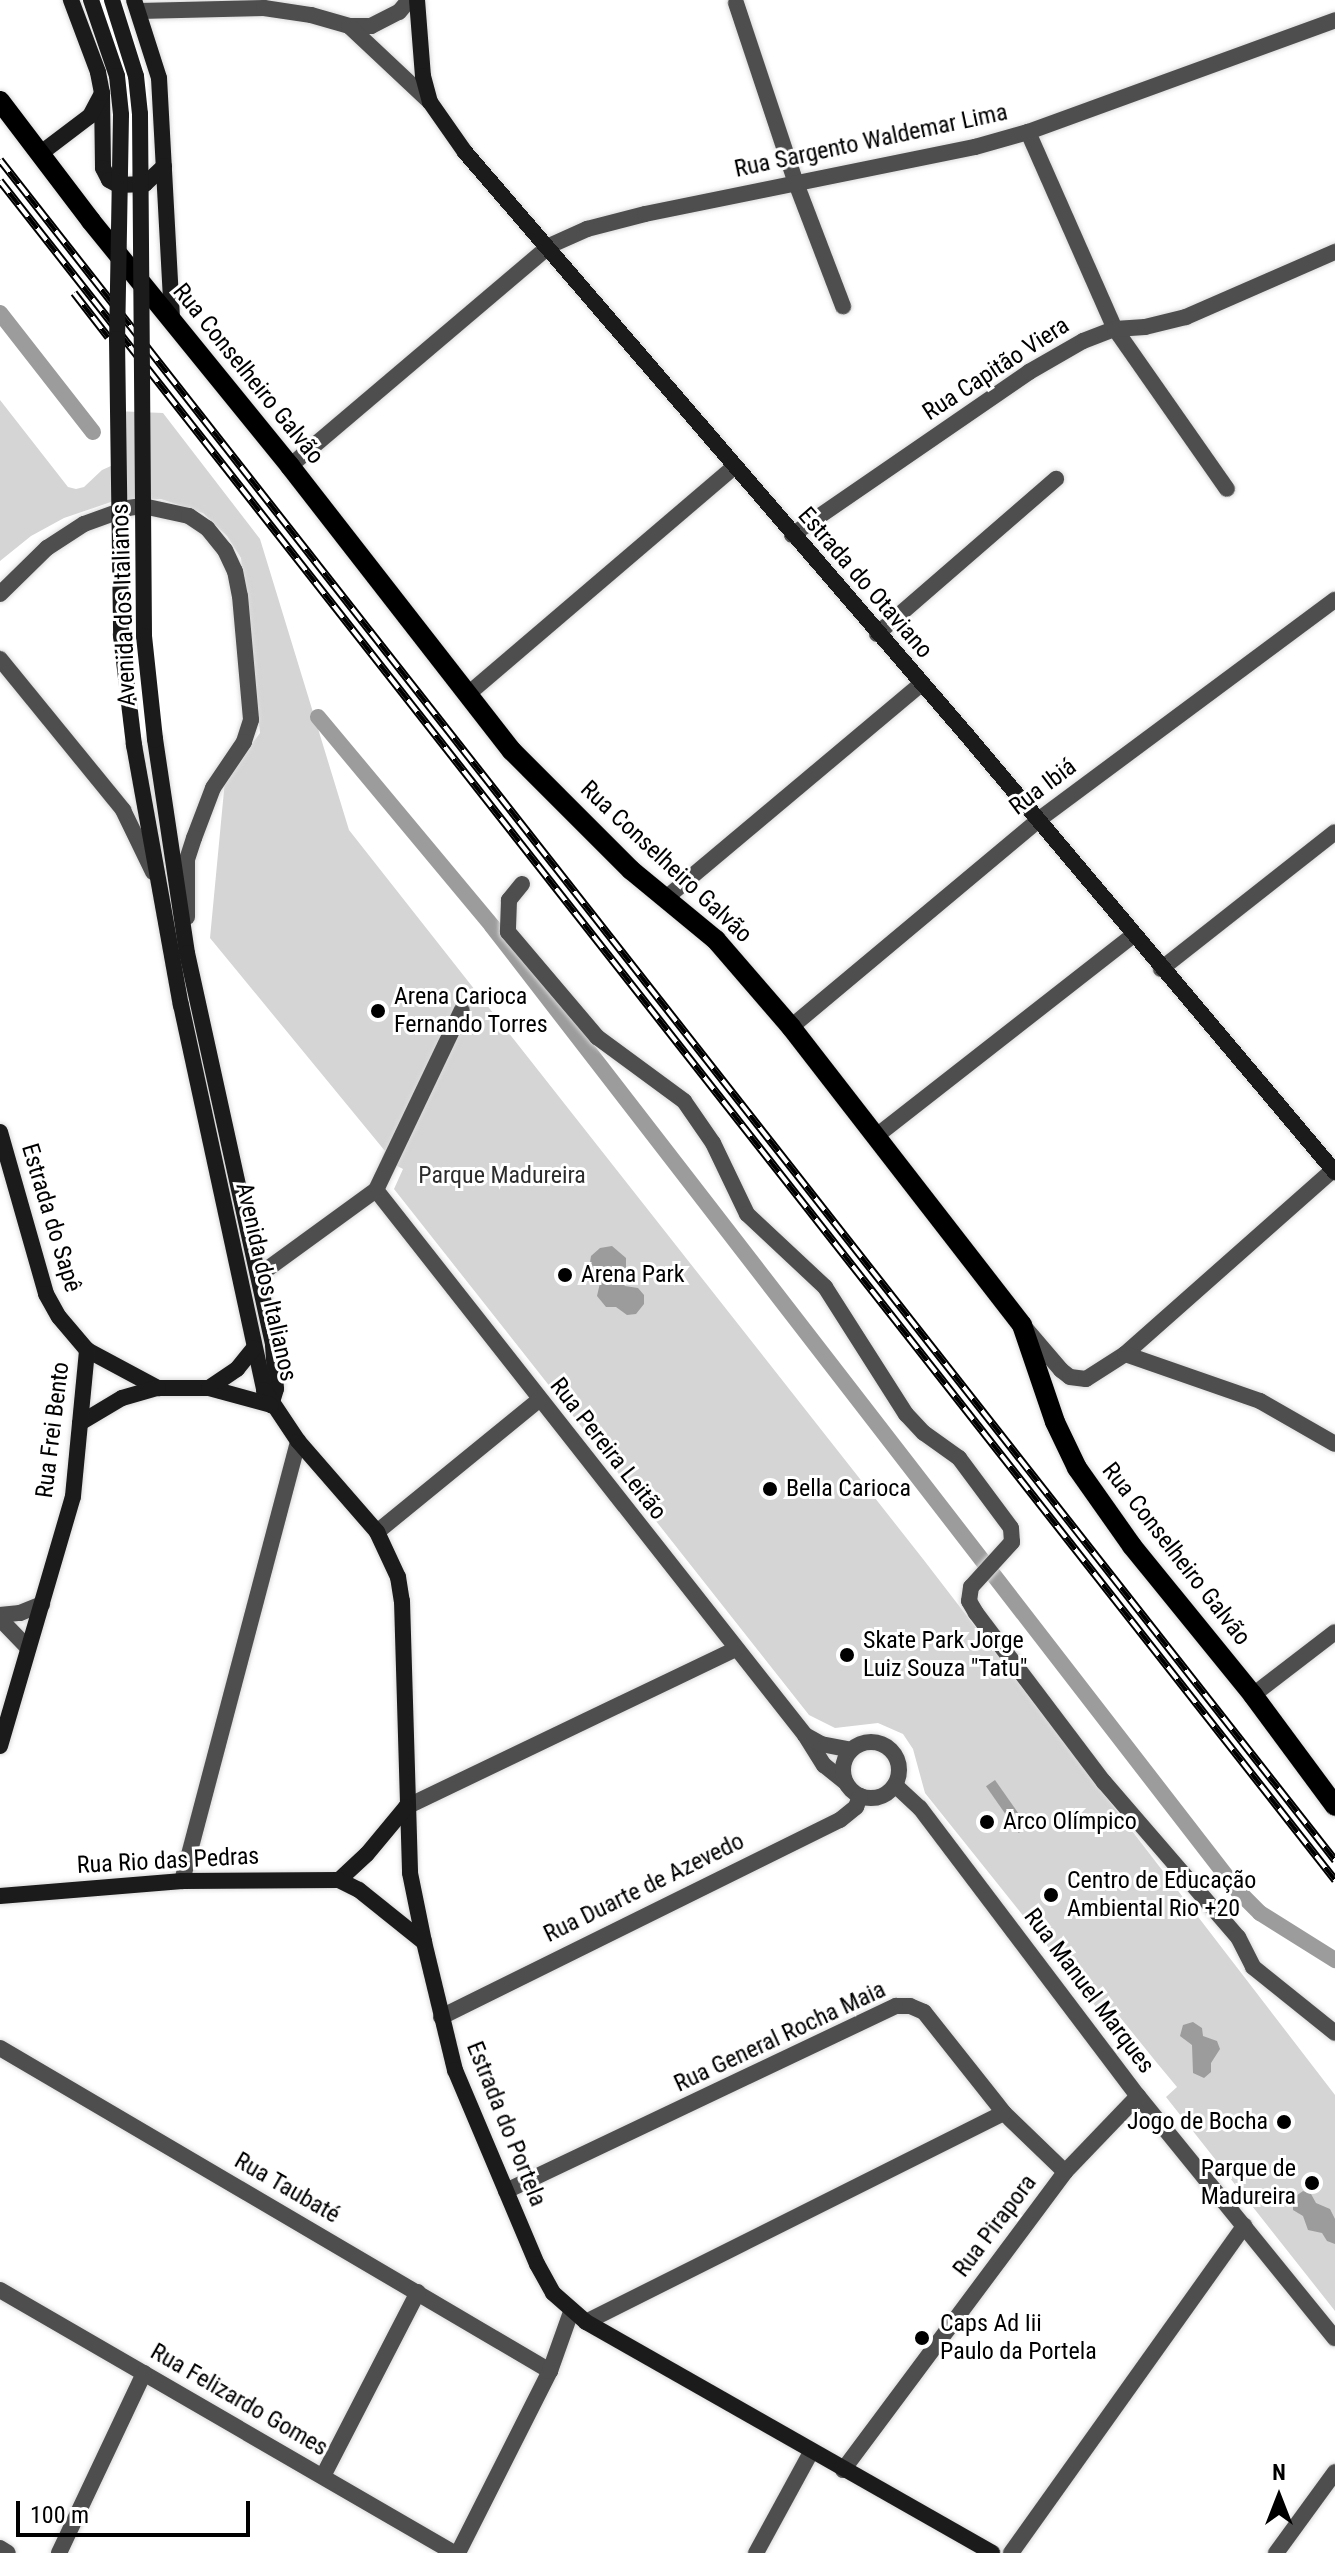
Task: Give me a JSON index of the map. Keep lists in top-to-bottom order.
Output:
{
  "streets": {
    "main road": [
      "Rua Conselheiro Galvão",
      "Estrada do Otaviano",
      "Avenida dos Italianos",
      "Estrada do Sapê",
      "Rua Frei Bento",
      "Rua Rio das Pedras",
      "Estrada do Portela"
    ],
    "street": [
      "Rua Sargento Waldemar Lima",
      "Rua Capitão Viera",
      "Rua Ibiá",
      "Rua Pereira Leitão",
      "Rua Duarte de Azevedo",
      "Rua Manuel Marques",
      "Rua General Rocha Maia",
      "Rua Taubaté",
      "Rua Pirapora",
      "Rua Felizardo Gomes"
    ]
  },
  "crossings": [
    ["Rua Sargento Waldemar Lima", "Estrada do Otaviano"],
    ["Rua Capitão Viera", "Estrada do Otaviano"],
    ["Rua Conselheiro Galvão", "Rua Ibiá"],
    ["Estrada do Otaviano", "Rua Ibiá"],
    ["Avenida dos Italianos", "Estrada do Sapê"],
    ["Avenida dos Italianos", "Estrada do Portela"],
    ["Estrada do Sapê", "Rua Frei Bento"],
    ["Estrada do Sapê", "Estrada do Portela"],
    ["Rua Pereira Leitão", "Rua Duarte de Azevedo"],
    ["Rua Pereira Leitão", "Rua Manuel Marques"],
    ["Rua Duarte de Azevedo", "Rua Manuel Marques"],
    ["Rua Duarte de Azevedo", "Estrada do Portela"],
    ["Rua Manuel Marques", "Rua Pirapora"],
    ["Rua General Rocha Maia", "Estrada do Portela"],
    ["Rua General Rocha Maia", "Rua Pirapora"],
    ["Estrada do Portela", "Rua Pirapora"]
  ],
  "parks": ["Parque Madureira"],
  "places": [
    "Arena Carioca Fernando Torres",
    "Arena Park",
    "Bella Carioca",
    "Skate Park Jorge Luiz Souza \"Tatu\"",
    "Arco Olímpico",
    "Centro de Educação Ambiental Rio +20",
    "Jogo de Bocha",
    "Parque de Madureira",
    "Caps Ad Iii Paulo da Portela"
  ],
  "scale_bar": "100 m",
  "north": "top"
}
